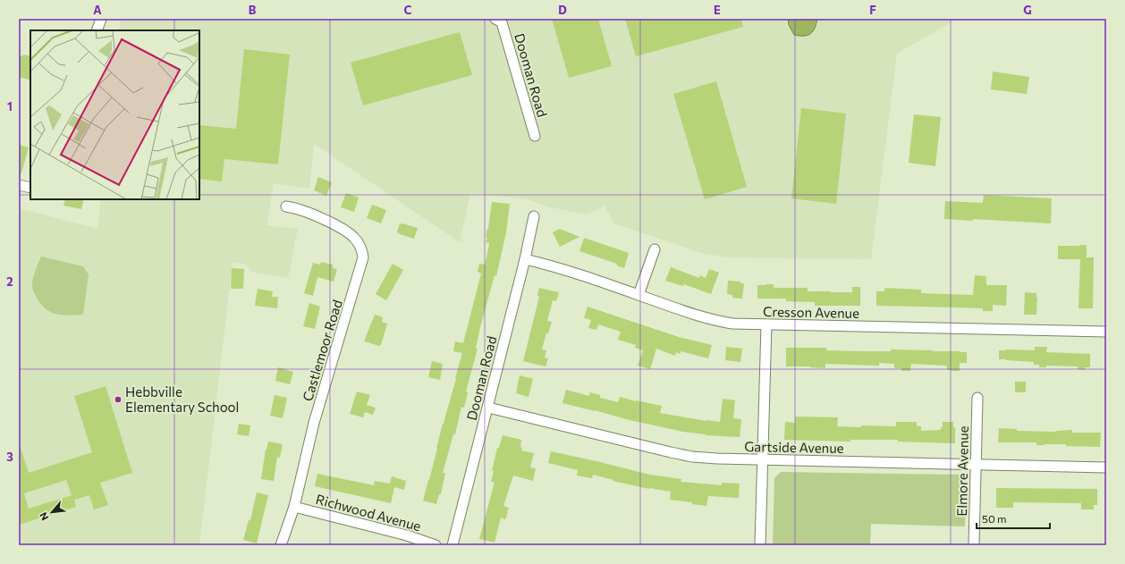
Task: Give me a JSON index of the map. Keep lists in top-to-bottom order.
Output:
{
  "streets": {
    "street": [
      "Dooman Road",
      "Cresson Avenue",
      "Castlemoor Road",
      "Gartside Avenue",
      "Elmore Avenue",
      "Richwood Avenue"
    ]
  },
  "crossings": [
    ["Dooman Road", "Cresson Avenue"],
    ["Dooman Road", "Gartside Avenue"],
    ["Castlemoor Road", "Richwood Avenue"],
    ["Gartside Avenue", "Elmore Avenue"]
  ],
  "places": ["Hebbville Elementary School"],
  "scale_bar": "50 m",
  "north": "bottom left",
  "grid": {
    "columns": [
      "A",
      "B",
      "C",
      "D",
      "E",
      "F",
      "G"
    ],
    "rows": ["1", "2", "3"]
  }
}
